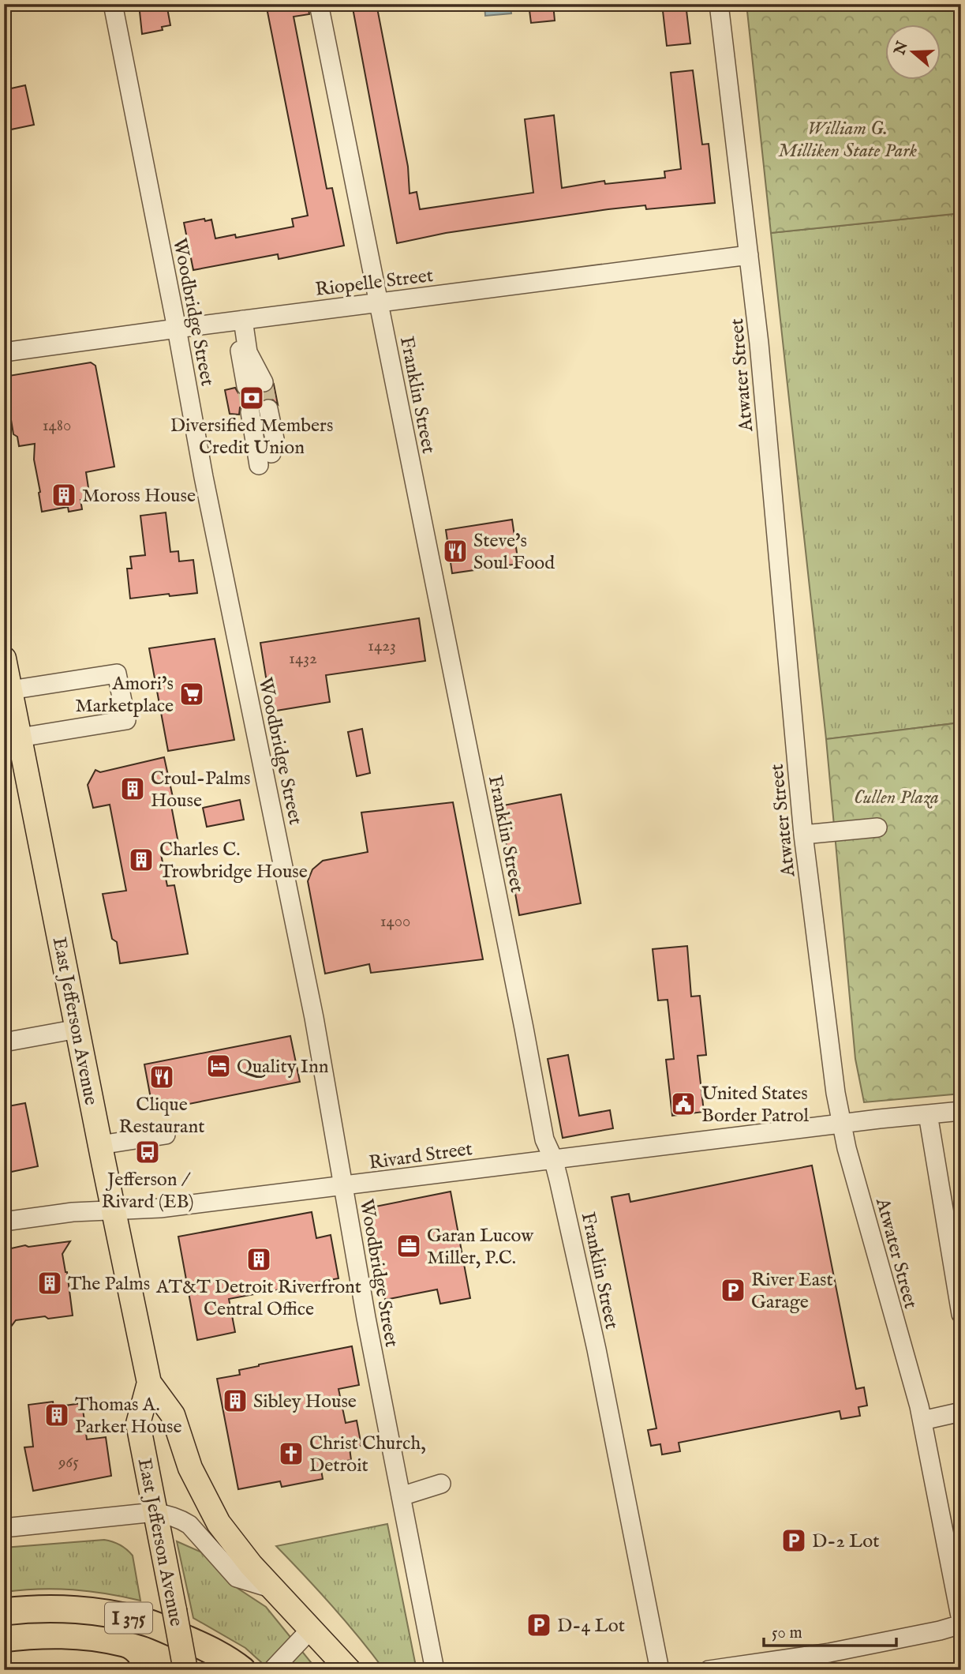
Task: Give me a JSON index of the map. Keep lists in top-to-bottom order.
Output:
{
  "streets": {
    "highway": ["I 375"],
    "main road": ["East Jefferson Avenue"],
    "street": [
      "Riopelle Street",
      "Woodbridge Street",
      "Atwater Street",
      "Franklin Street",
      "Rivard Street"
    ]
  },
  "crossings": [
    ["Riopelle Street", "Woodbridge Street"],
    ["Riopelle Street", "Atwater Street"],
    ["Riopelle Street", "Franklin Street"],
    ["Woodbridge Street", "Rivard Street"],
    ["Atwater Street", "Rivard Street"],
    ["Franklin Street", "Rivard Street"],
    ["East Jefferson Avenue", "Rivard Street"]
  ],
  "parks": ["William G. Milliken State Park", "Cullen Plaza"],
  "places": {
    "bank": ["Diversified Members Credit Union"],
    "building": [
      "Moross House",
      "Croul-Palms House",
      "Charles C. Trowbridge House",
      "AT&T Detroit Riverfront Central Office",
      "The Palms",
      "Sibley House",
      "Thomas A. Parker House"
    ],
    "restaurant": ["Steve's Soul Food", "Clique Restaurant"],
    "supermarket": ["Amori's Marketplace"],
    "hotel": ["Quality Inn"],
    "public building": ["United States Border Patrol"],
    "bus stop": ["Jefferson / Rivard (EB)"],
    "office": ["Garan Lucow Miller, P.C."],
    "parking": ["River East Garage", "D-2 Lot", "D-4 Lot"],
    "church": ["Christ Church, Detroit"]
  },
  "house_numbers": [
    "1480",
    "1423",
    "1432",
    "1400",
    "965"
  ],
  "scale_bar": "50 m",
  "north": "left"
}
